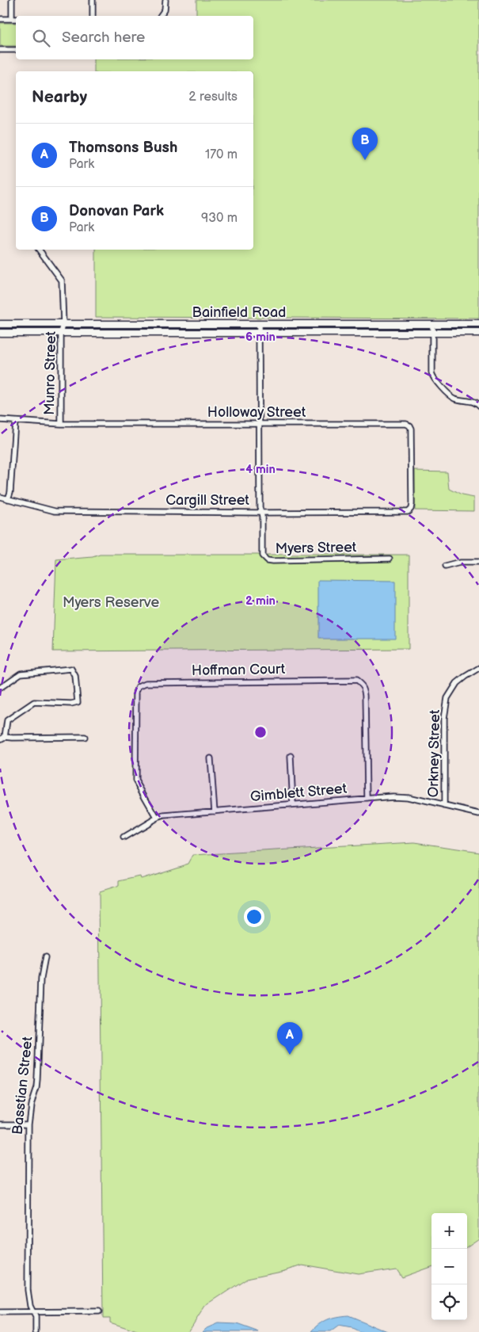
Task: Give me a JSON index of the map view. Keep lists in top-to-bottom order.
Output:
{
  "streets": {
    "main road": ["Bainfield Road"],
    "street": [
      "Munro Street",
      "Holloway Street",
      "Cargill Street",
      "Myers Street",
      "Hoffman Court",
      "Orkney Street",
      "Gimblett Street",
      "Basstian Street"
    ]
  },
  "crossings": [
    ["Bainfield Road", "Munro Street"],
    ["Bainfield Road", "Myers Street"],
    ["Munro Street", "Holloway Street"],
    ["Holloway Street", "Cargill Street"],
    ["Holloway Street", "Myers Street"],
    ["Cargill Street", "Myers Street"],
    ["Hoffman Court", "Gimblett Street"],
    ["Orkney Street", "Gimblett Street"]
  ],
  "parks": ["Myers Reserve"],
  "page": {
    "search": "Search here",
    "heading": ["Nearby", "2 results"],
    "list": [
      {
        "mark": "A",
        "name": "Thomsons Bush",
        "note": "Park",
        "value": "170 m"
      },
      {
        "mark": "B",
        "name": "Donovan Park",
        "note": "Park",
        "value": "930 m"
      }
    ],
    "pins": ["B", "A"],
    "map_buttons": ["+", "−"]
  },
  "rings": ["6 min", "4 min", "2 min"]
}
